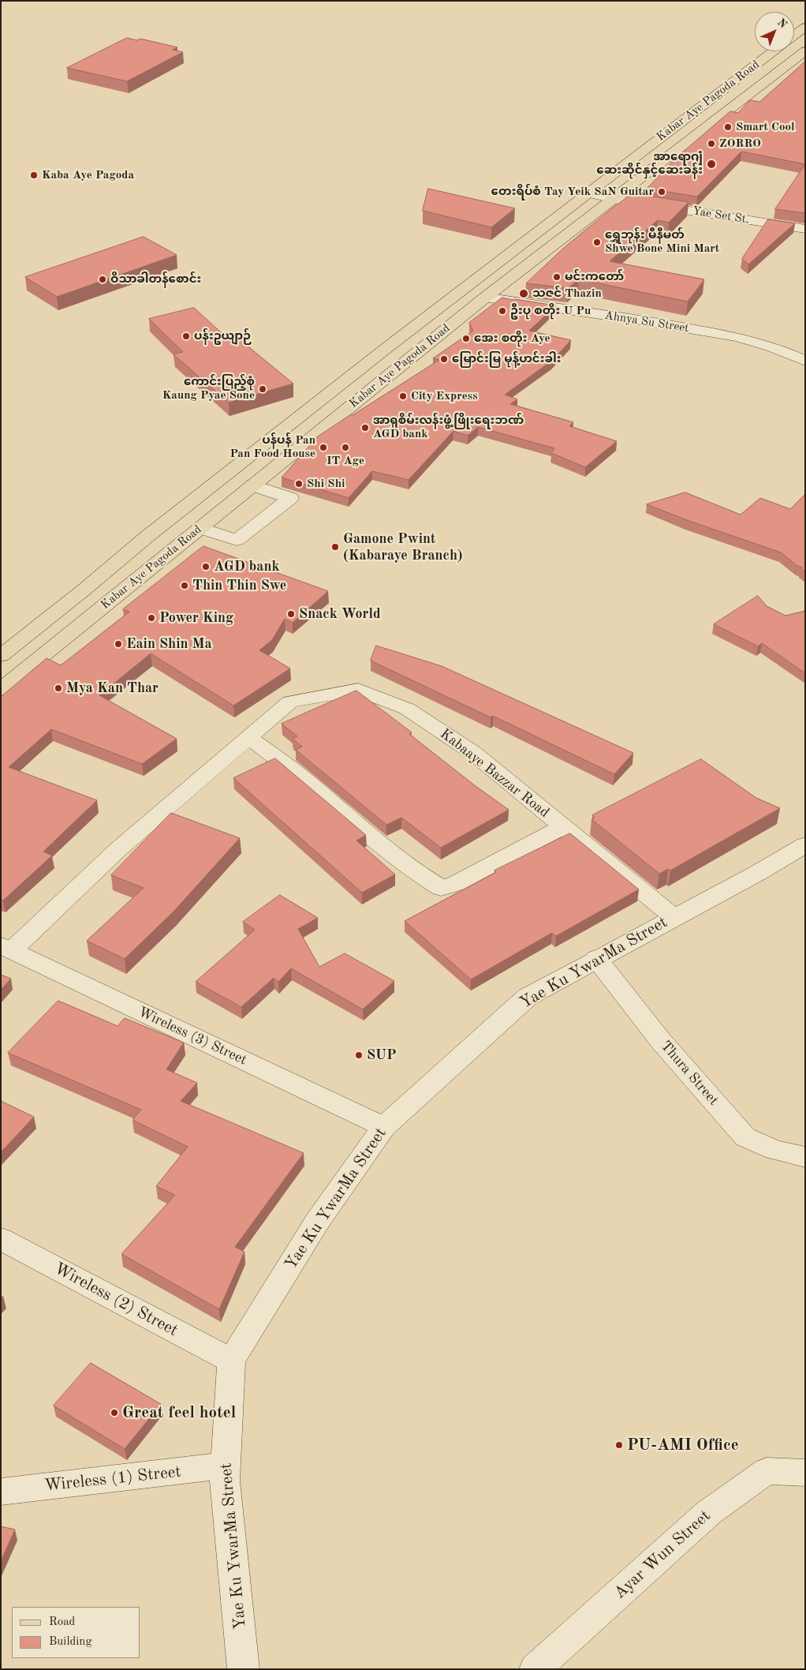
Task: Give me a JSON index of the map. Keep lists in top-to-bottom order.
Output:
{
  "streets": {
    "main road": ["Kabar Aye Pagoda Road"],
    "street": [
      "Yae Set St.",
      "Ahnya Su Street",
      "Kabaaye Bazzar Road",
      "Yae Ku YwarMa Street",
      "Wireless (3) Street",
      "Thura Street",
      "Wireless (2) Street",
      "Wireless (1) Street",
      "Ayar Wun Street"
    ]
  },
  "crossings": [
    ["Kabar Aye Pagoda Road", "Yae Set St."],
    ["Kabar Aye Pagoda Road", "Ahnya Su Street"],
    ["Kabaaye Bazzar Road", "Yae Ku YwarMa Street"],
    ["Yae Ku YwarMa Street", "Wireless (3) Street"],
    ["Yae Ku YwarMa Street", "Thura Street"],
    ["Yae Ku YwarMa Street", "Wireless (2) Street"],
    ["Yae Ku YwarMa Street", "Wireless (1) Street"]
  ],
  "places": [
    "Smart Cool",
    "ZORRO",
    "အာရောဂျံ ဆေးဆိုင်နှင့်ဆေးခန်း",
    "Kaba Aye Pagoda",
    "တေးရိပ်စံ Tay Yeik SaN Guitar",
    "ရွှေဘုန်း မီနီမတ် Shwe Bone Mini Mart",
    "မင်းကတော်",
    "ဝိသာခါတန်စောင်း",
    "သဇင် Thazin",
    "ဦးပု စတိုး U Pu",
    "ပန်းဥယျာဉ်",
    "အေး စတိုး Aye",
    "မြောင်းမြ မုန့်ဟင်းခါး",
    "ကောင်းပြည့်စုံ Kaung Pyae Sone",
    "City Express",
    "အာရှစိမ်းလန်းဖွံ့ဖြိုးရေးဘဏ် AGD bank",
    "ပန်ပန် Pan Pan Food House",
    "IT Age",
    "Shi Shi",
    "Gamone Pwint (Kabaraye Branch)",
    "AGD bank",
    "Thin Thin Swe",
    "Snack World",
    "Power King",
    "Eain Shin Ma",
    "Mya Kan Thar",
    "SUP",
    "Great feel hotel",
    "PU-AMI Office"
  ],
  "legend": ["Road", "Building"],
  "north": "top right"
}
